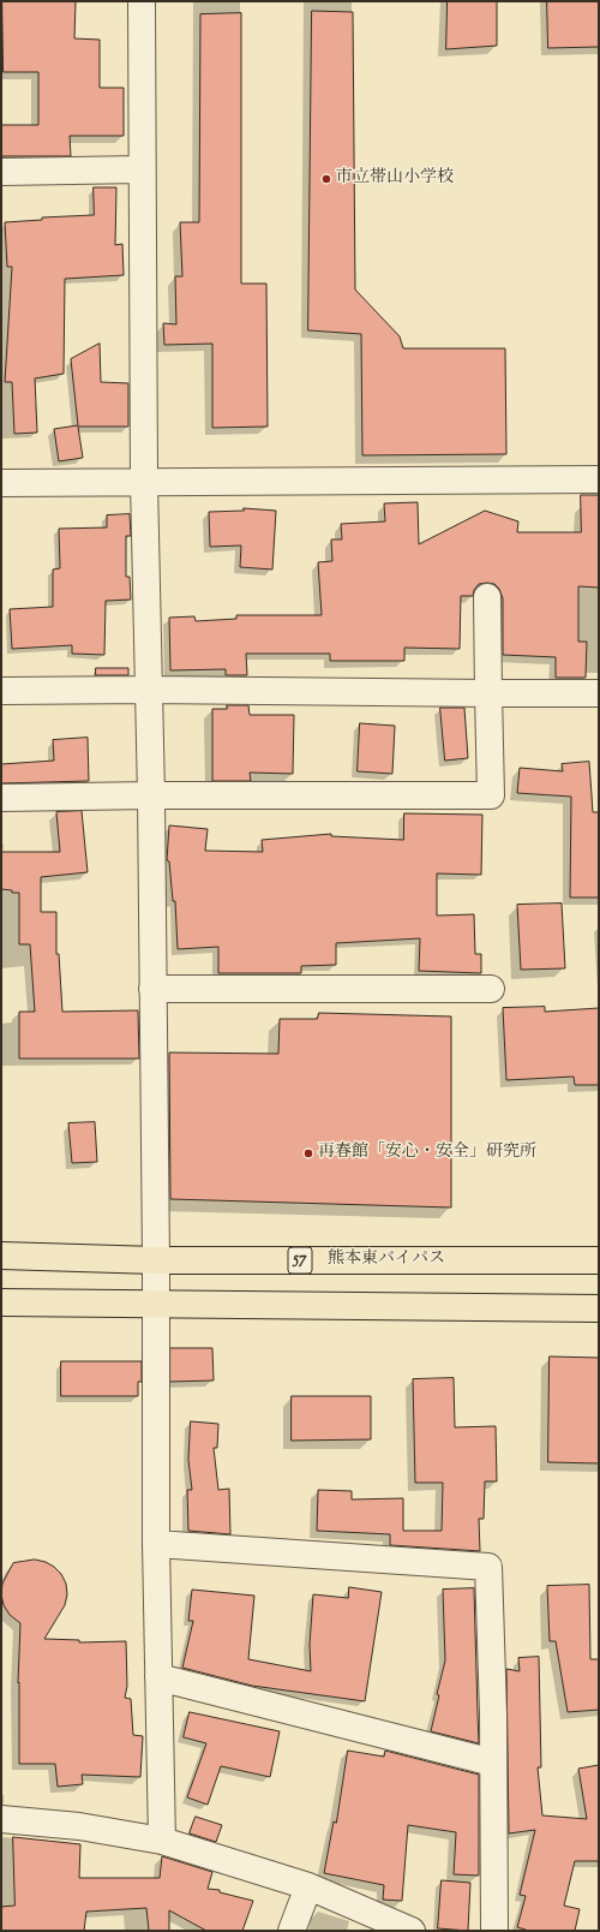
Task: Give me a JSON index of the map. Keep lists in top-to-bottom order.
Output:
{
  "streets": {
    "highway": ["57", "熊本東バイパス"]
  },
  "places": ["市立帯山小学校", "再春館「安心・安全」研究所"]
}
